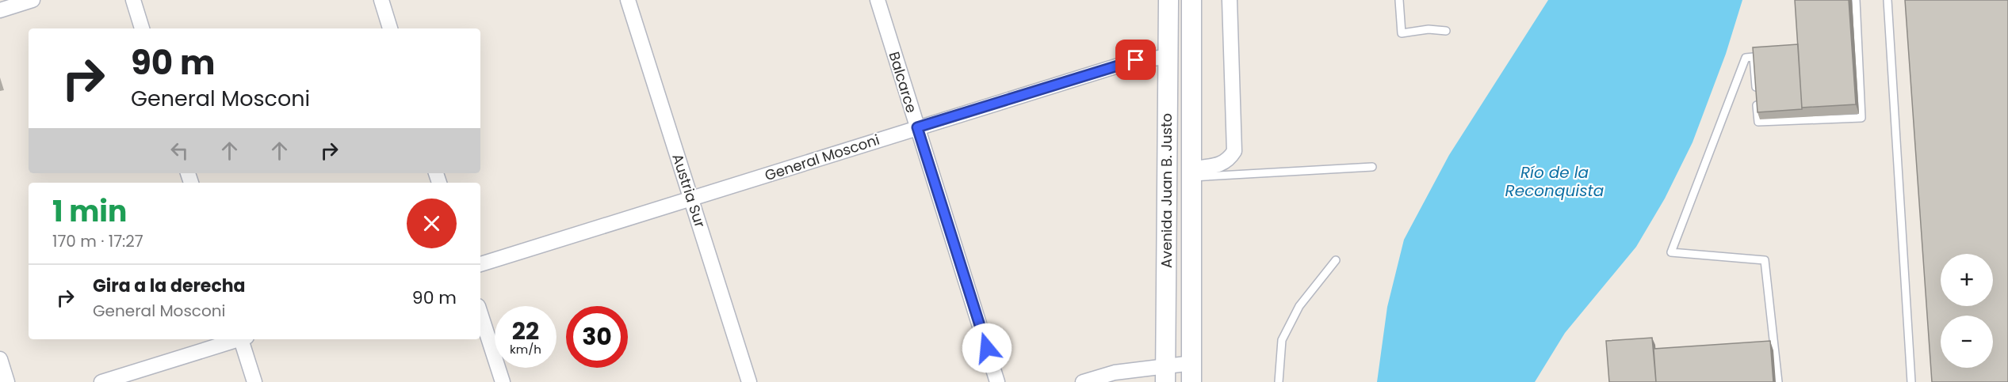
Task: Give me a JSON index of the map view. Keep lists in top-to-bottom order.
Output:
{
  "streets": {
    "main road": ["Avenida Juan B. Justo"],
    "street": ["Balcarce", "General Mosconi", "Austria Sur"]
  },
  "crossings": [
    ["Balcarce", "General Mosconi"],
    ["General Mosconi", "Austria Sur"],
    ["General Mosconi", "Avenida Juan B. Justo"]
  ],
  "water": ["Río de la Reconquista"],
  "page": {
    "turn": ["90 m", "General Mosconi"],
    "heading": ["1 min", "170 m · 17:27"],
    "map_buttons": ["+", "−"],
    "list": [
      {
        "name": "Gira a la derecha",
        "note": "General Mosconi",
        "value": "90 m"
      }
    ],
    "speed": "22 km/h",
    "limit": "30"
  }
}
